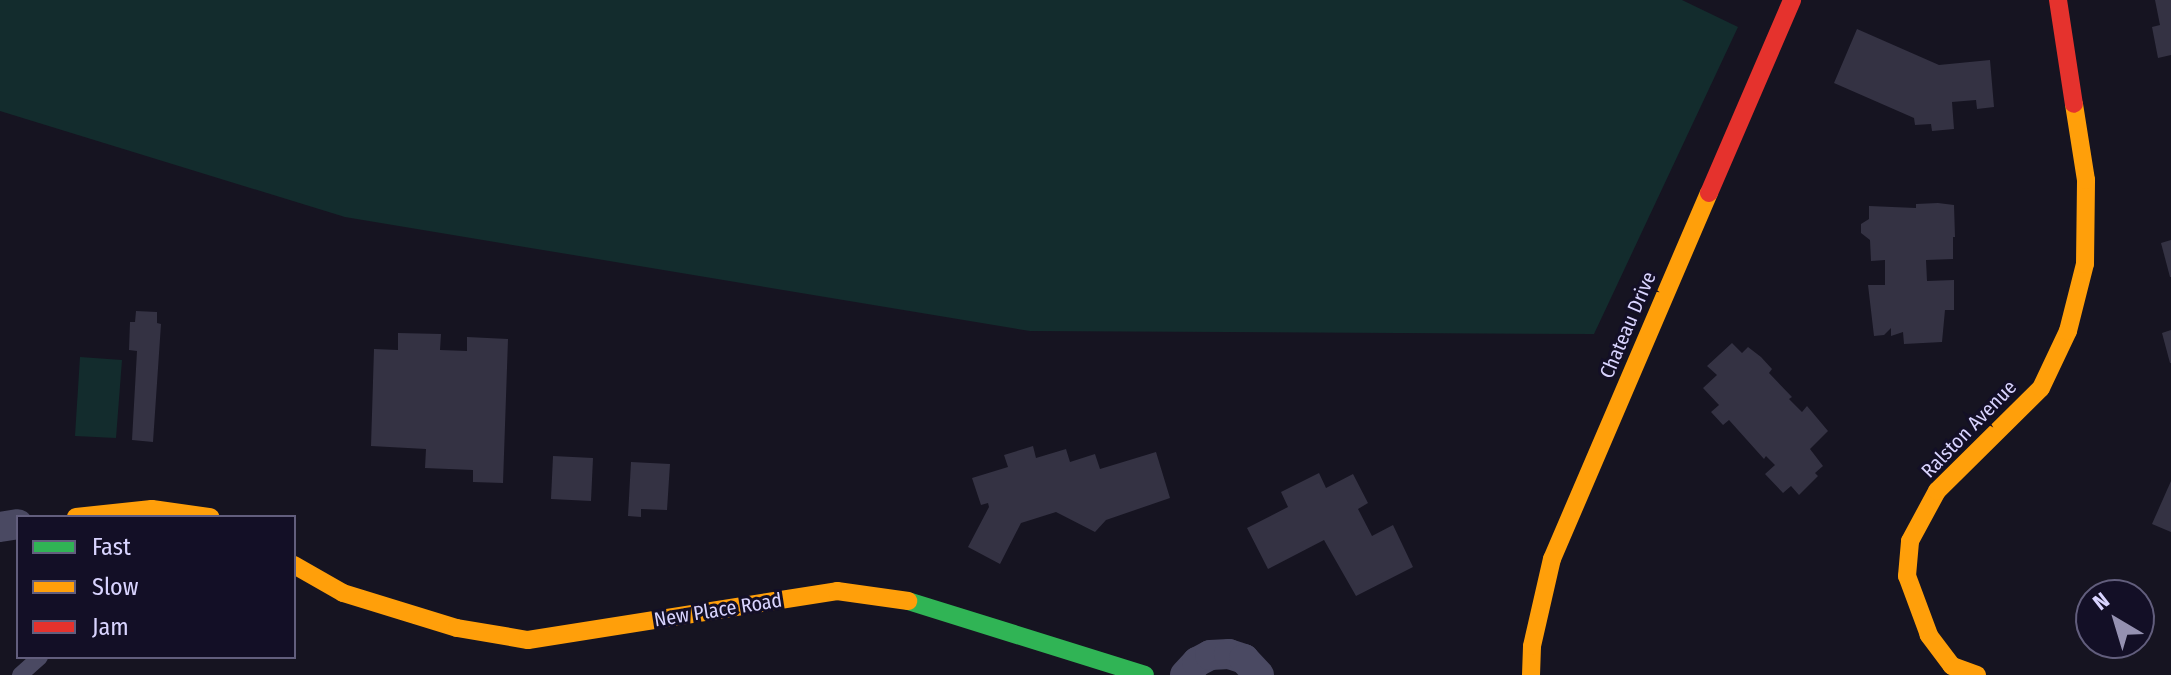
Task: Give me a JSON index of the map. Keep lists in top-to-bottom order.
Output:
{
  "streets": {
    "street": ["Chateau Drive", "Ralston Avenue", "New Place Road"]
  },
  "legend": ["Fast", "Slow", "Jam"],
  "north": "top left"
}
